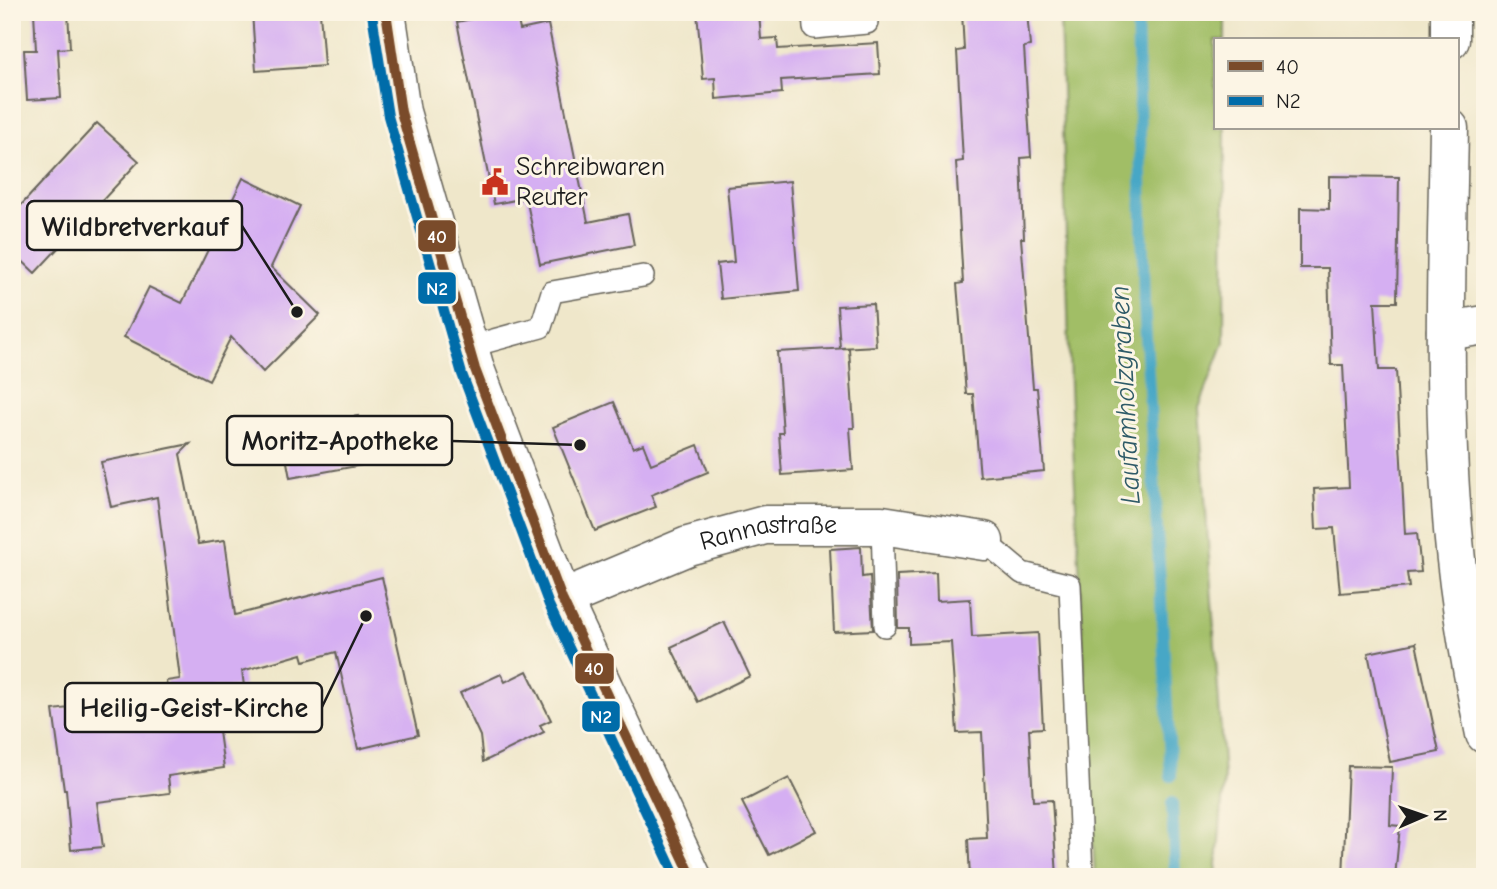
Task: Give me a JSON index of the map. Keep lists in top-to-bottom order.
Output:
{
  "streets": {
    "street": ["Rannastraße"]
  },
  "water": ["Laufamholzgraben"],
  "places": {
    "public building": ["Schreibwaren Reuter"],
    "other": ["Wildbretverkauf", "Moritz-Apotheke", "Heilig-Geist-Kirche"]
  },
  "lines": ["transit line 40", "transit line N2"],
  "legend": ["40", "N2"],
  "north": "right"
}
